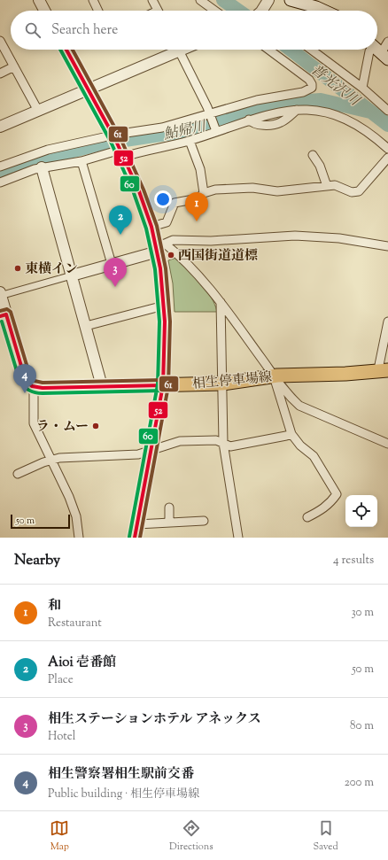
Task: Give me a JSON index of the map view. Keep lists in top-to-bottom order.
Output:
{
  "streets": {
    "main road": ["相生停車場線"]
  },
  "water": ["普光沢川", "鮎帰川"],
  "places": ["西国街道道標", "東横イン", "ラ・ムー"],
  "lines": ["transit line 52", "transit line 60", "transit line 61"],
  "scale_bar": "50 m",
  "page": {
    "search": "Search here",
    "pins": [
      "1",
      "2",
      "3",
      "4"
    ],
    "scale": "50 m",
    "heading": ["Nearby", "4 results"],
    "list": [
      {
        "mark": "1",
        "name": "和",
        "note": "Restaurant",
        "value": "30 m"
      },
      {
        "mark": "2",
        "name": "Aioi 壱番館",
        "note": "Place",
        "value": "50 m"
      },
      {
        "mark": "3",
        "name": "相生ステーションホテル アネックス",
        "note": "Hotel",
        "value": "80 m"
      },
      {
        "mark": "4",
        "name": "相生警察署相生駅前交番",
        "note": "Public building · 相生停車場線",
        "value": "200 m"
      }
    ],
    "nav": ["Map", "Directions", "Saved"]
  }
}
